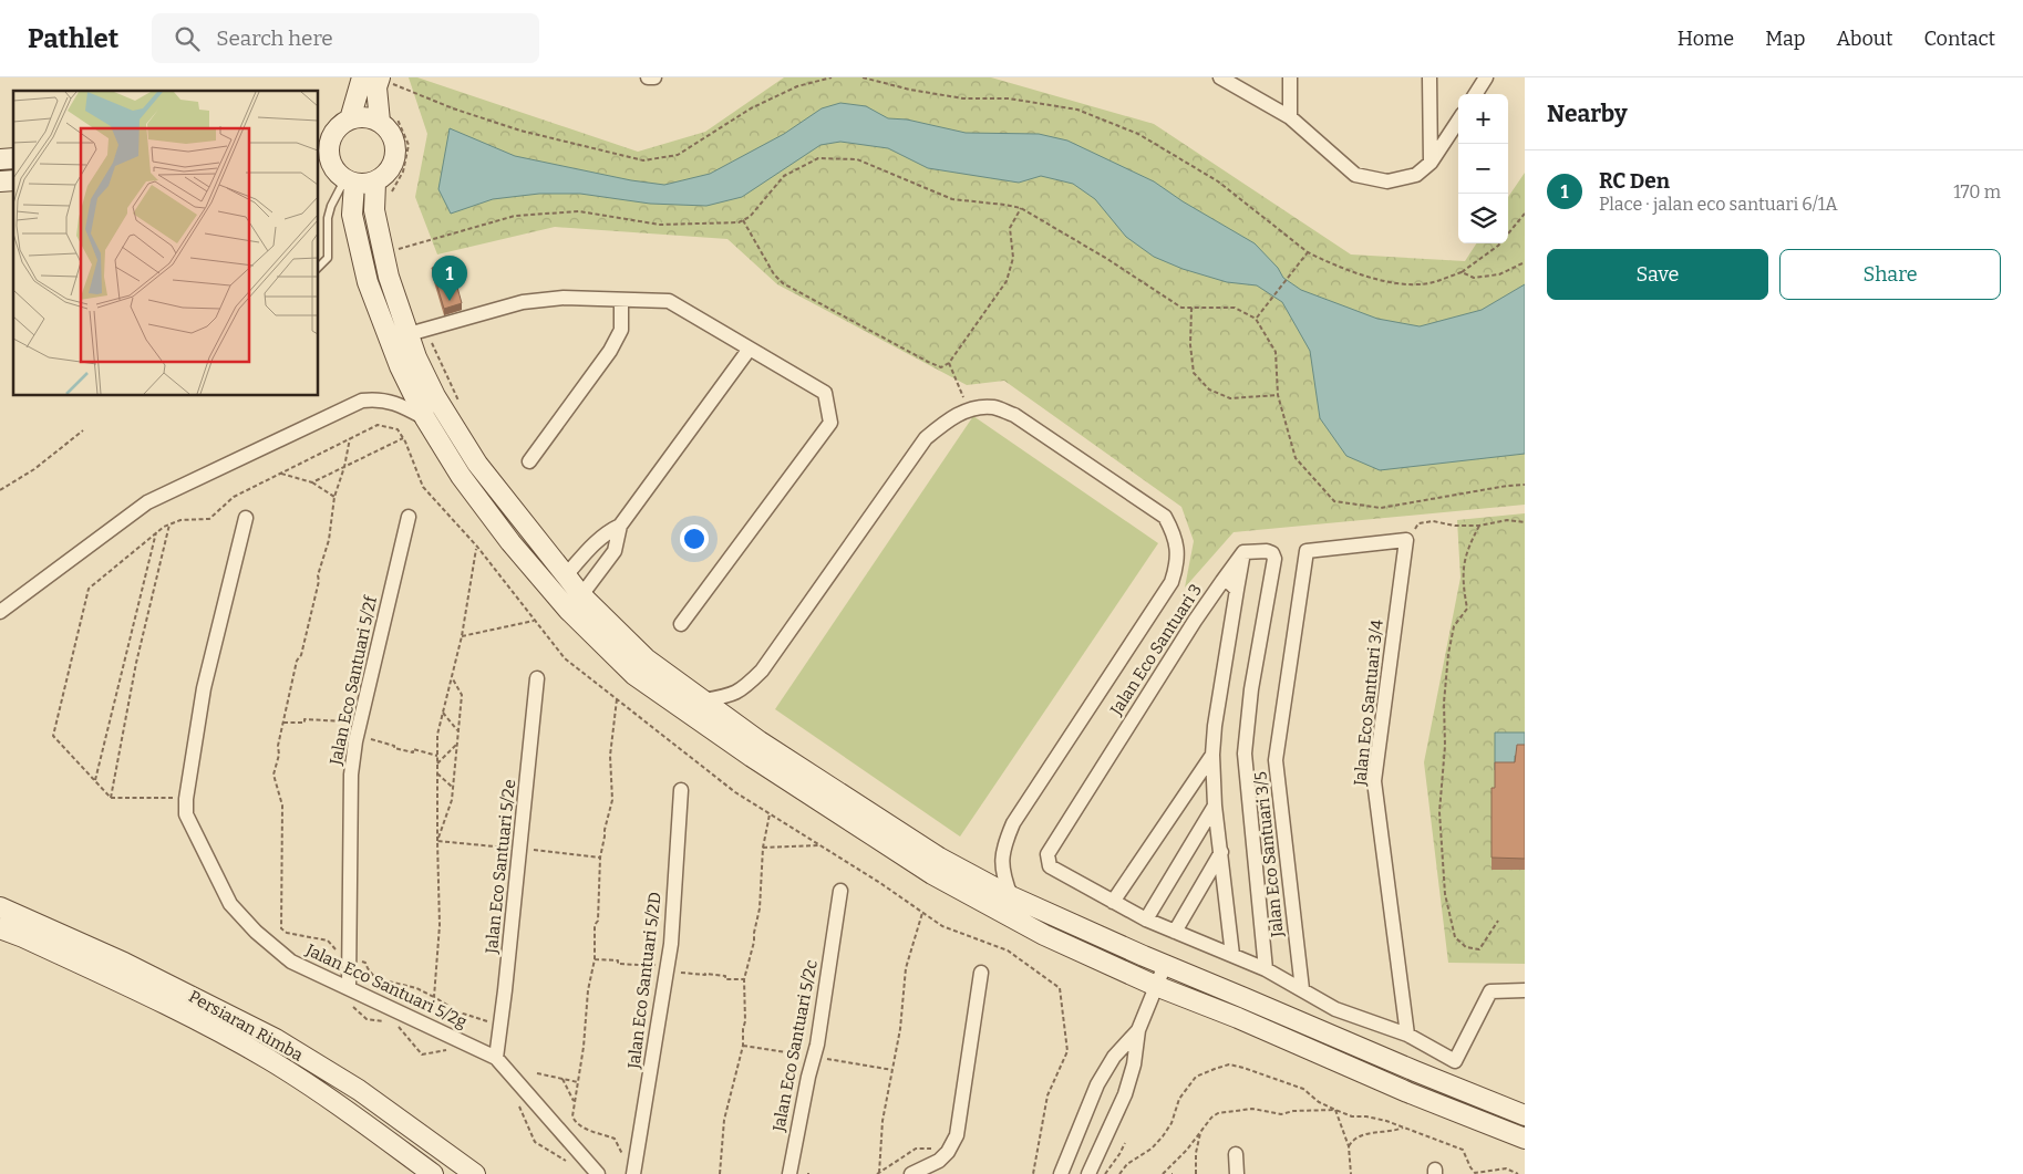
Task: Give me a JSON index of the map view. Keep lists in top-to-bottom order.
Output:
{
  "streets": {
    "street": [
      "Jalan Eco Santuari 3",
      "Jalan Eco Santuari 5/2f",
      "Jalan Eco Santuari 3/4",
      "Jalan Eco Santuari 3/5",
      "Jalan Eco Santuari 5/2e",
      "Jalan Eco Santuari 5/2D",
      "Jalan Eco Santuari 5/2g",
      "Persiaran Rimba",
      "Jalan Eco Santuari 5/2c"
    ]
  },
  "crossings": [
    ["Jalan Eco Santuari 3", "Jalan Eco Santuari 3/4"],
    ["Jalan Eco Santuari 3", "Jalan Eco Santuari 3/5"],
    ["Jalan Eco Santuari 5/2f", "Jalan Eco Santuari 5/2g"],
    ["Jalan Eco Santuari 3/4", "Jalan Eco Santuari 3/5"],
    ["Jalan Eco Santuari 5/2e", "Jalan Eco Santuari 5/2g"]
  ],
  "page": {
    "header": "Pathlet",
    "search": "Search here",
    "nav": [
      "Home",
      "Map",
      "About",
      "Contact"
    ],
    "heading": "Nearby",
    "map_buttons": ["+", "−"],
    "list": [
      {
        "mark": "1",
        "name": "RC Den",
        "note": "Place · jalan eco santuari 6/1A",
        "value": "170 m"
      }
    ],
    "buttons": ["Save", "Share"],
    "pins": "1"
  }
}
